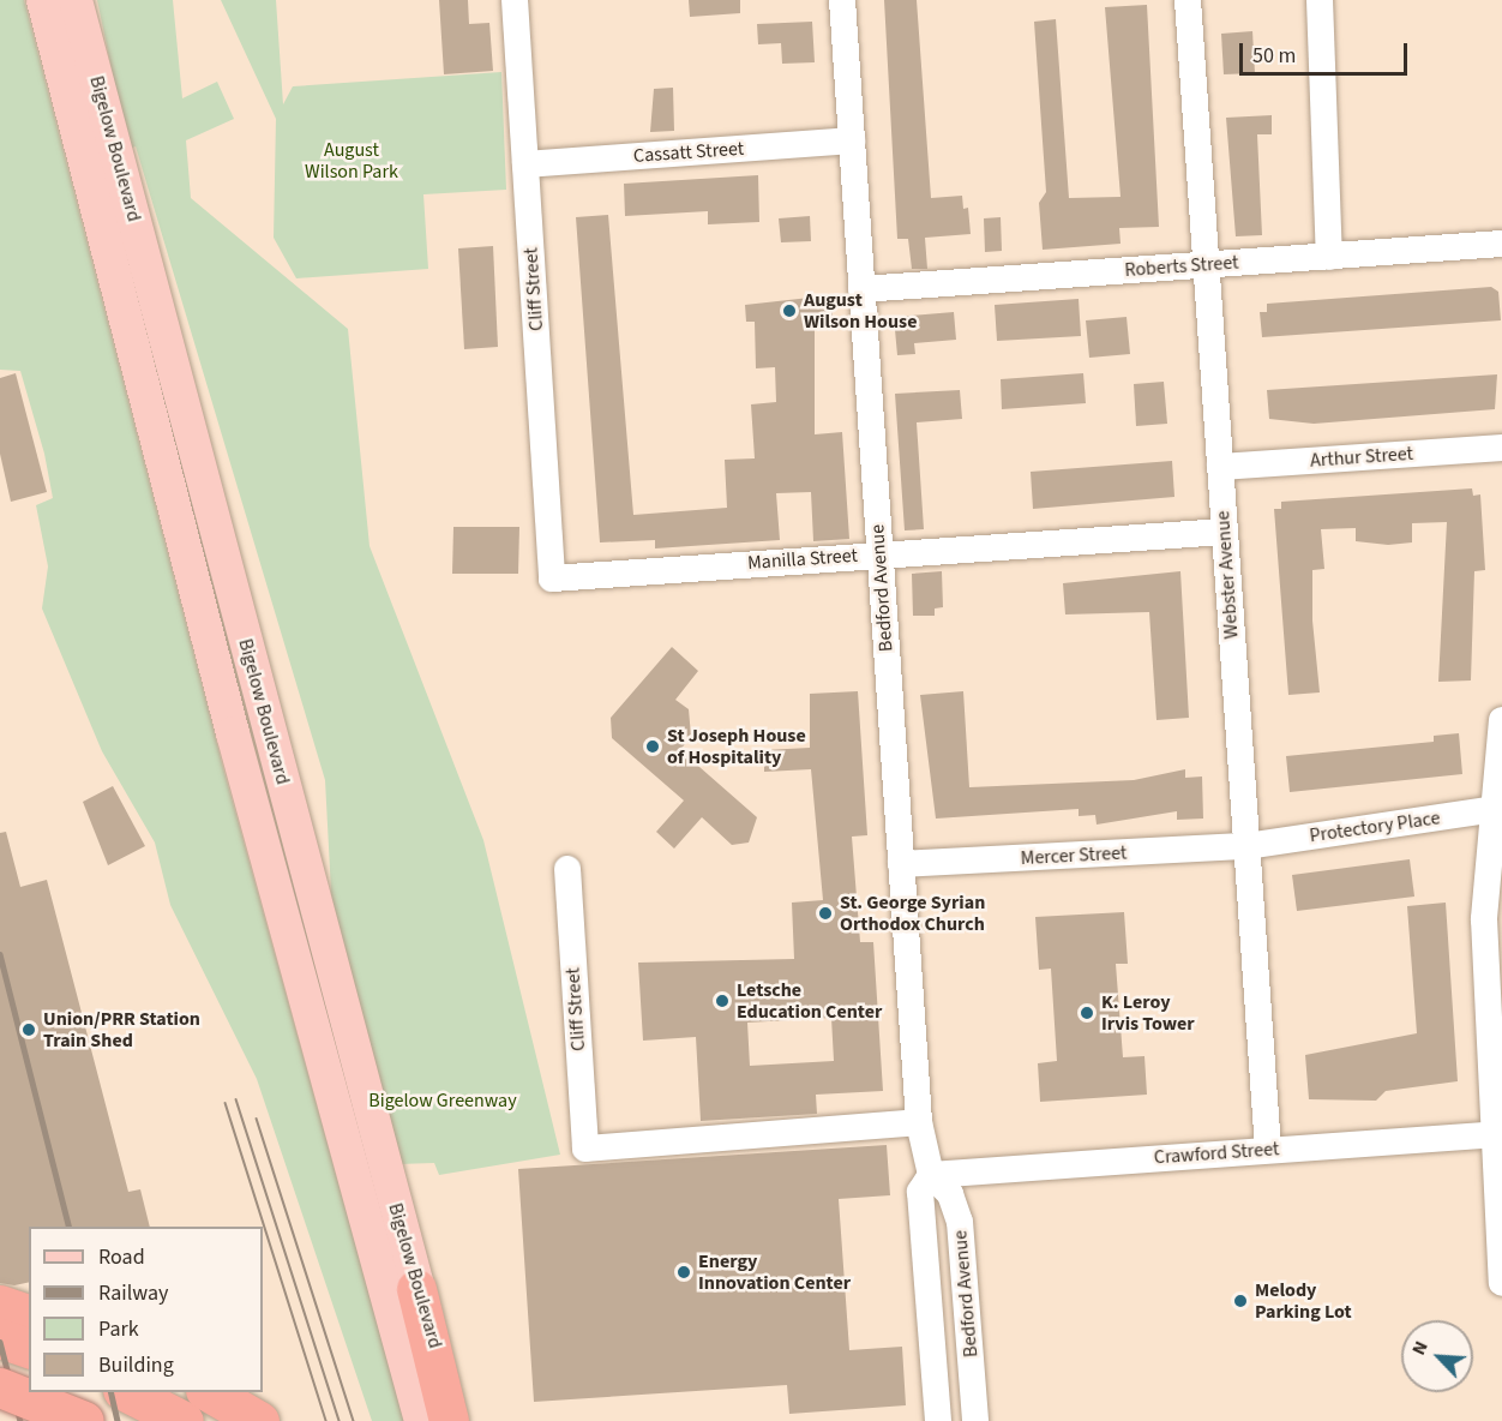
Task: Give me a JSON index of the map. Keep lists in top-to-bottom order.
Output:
{
  "streets": {
    "main road": ["Bigelow Boulevard"],
    "street": [
      "Cassatt Street",
      "Roberts Street",
      "Cliff Street",
      "Arthur Street",
      "Manilla Street",
      "Webster Avenue",
      "Bedford Avenue",
      "Protectory Place",
      "Mercer Street",
      "Crawford Street"
    ]
  },
  "crossings": [
    ["Cassatt Street", "Cliff Street"],
    ["Cassatt Street", "Bedford Avenue"],
    ["Roberts Street", "Webster Avenue"],
    ["Roberts Street", "Bedford Avenue"],
    ["Cliff Street", "Manilla Street"],
    ["Cliff Street", "Bedford Avenue"],
    ["Arthur Street", "Webster Avenue"],
    ["Manilla Street", "Webster Avenue"],
    ["Manilla Street", "Bedford Avenue"],
    ["Webster Avenue", "Protectory Place"],
    ["Webster Avenue", "Mercer Street"],
    ["Webster Avenue", "Crawford Street"],
    ["Bedford Avenue", "Mercer Street"],
    ["Bedford Avenue", "Crawford Street"],
    ["Protectory Place", "Mercer Street"]
  ],
  "parks": ["August Wilson Park", "Bigelow Greenway"],
  "places": [
    "August Wilson House",
    "St Joseph House of Hospitality",
    "St. George Syrian Orthodox Church",
    "Letsche Education Center",
    "K. Leroy Irvis Tower",
    "Union/PRR Station Train Shed",
    "Energy Innovation Center",
    "Melody Parking Lot"
  ],
  "legend": [
    "Road",
    "Railway",
    "Park",
    "Building"
  ],
  "scale_bar": "50 m",
  "north": "top left"
}
